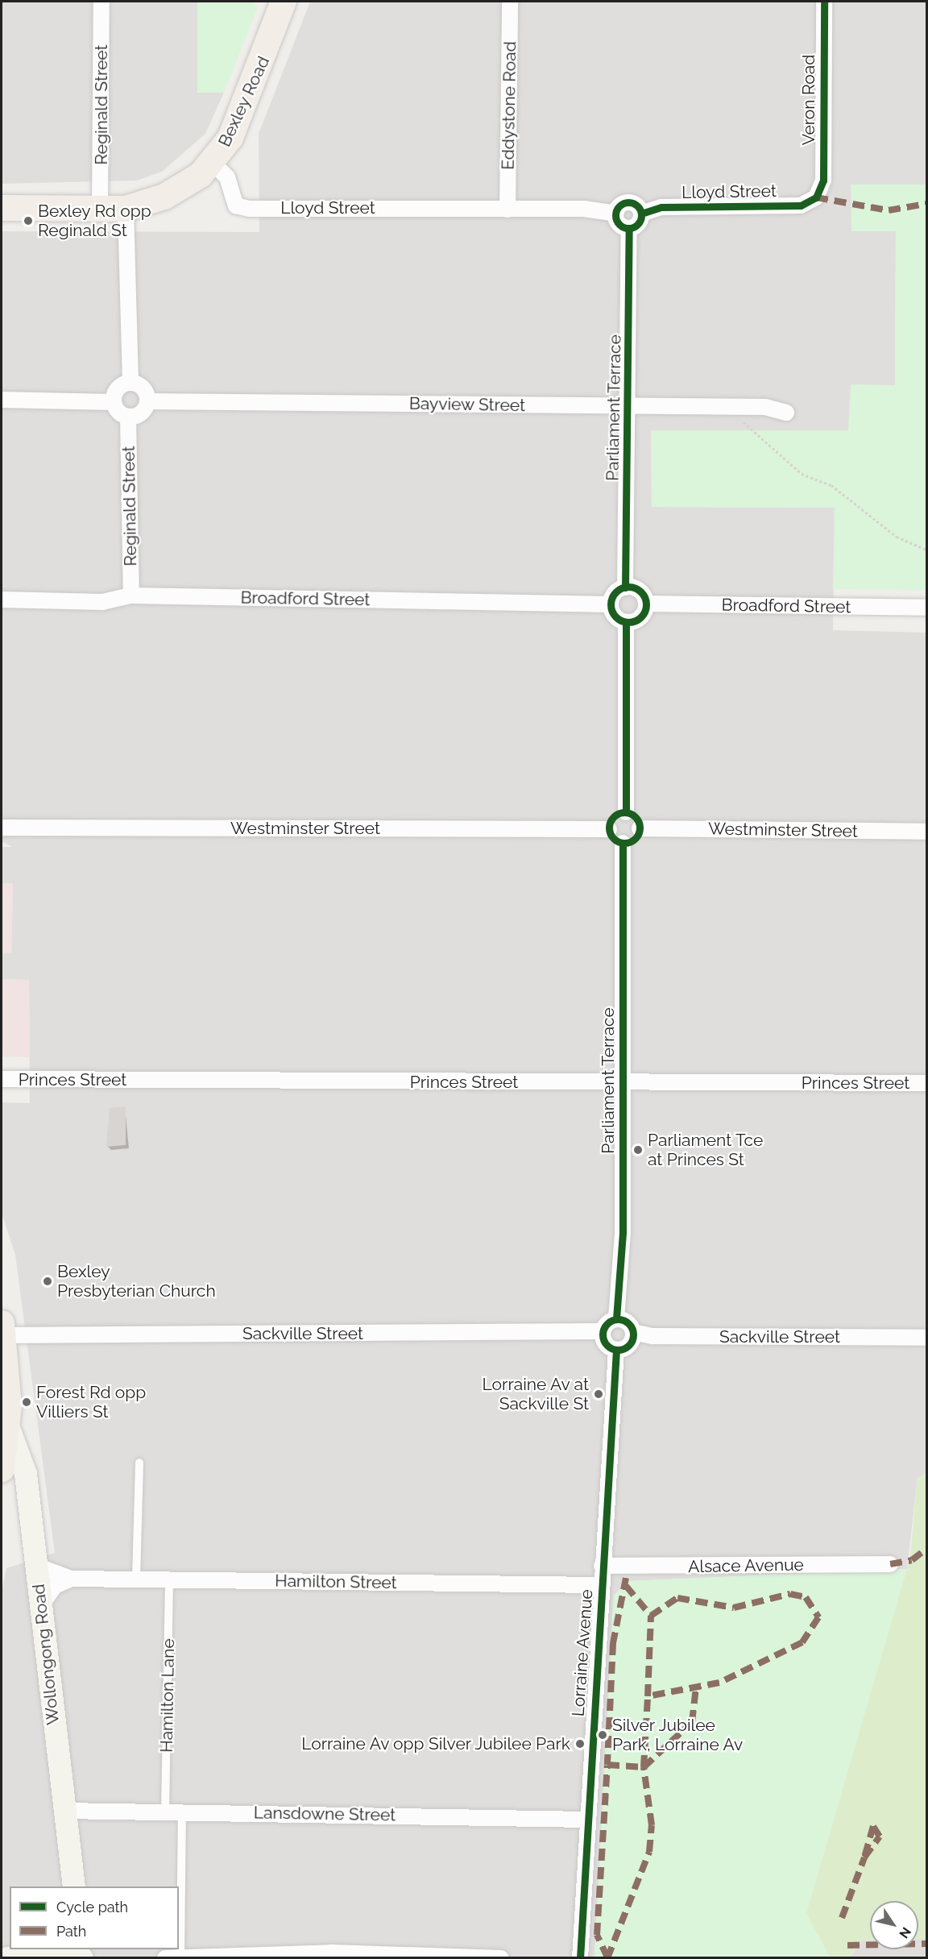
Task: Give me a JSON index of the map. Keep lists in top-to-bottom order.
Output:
{
  "streets": {
    "main road": ["Bexley Road"],
    "street": [
      "Veron Road",
      "Reginald Street",
      "Eddystone Road",
      "Lloyd Street",
      "Bayview Street",
      "Parliament Terrace",
      "Broadford Street",
      "Westminster Street",
      "Princes Street",
      "Sackville Street",
      "Alsace Avenue",
      "Hamilton Street",
      "Lorraine Avenue",
      "Wollongong Road",
      "Lansdowne Street"
    ],
    "lane": ["Hamilton Lane"]
  },
  "crossings": [
    ["Veron Road", "Lloyd Street"],
    ["Bexley Road", "Reginald Street"],
    ["Bexley Road", "Lloyd Street"],
    ["Reginald Street", "Bayview Street"],
    ["Reginald Street", "Broadford Street"],
    ["Eddystone Road", "Lloyd Street"],
    ["Lloyd Street", "Parliament Terrace"],
    ["Bayview Street", "Parliament Terrace"],
    ["Parliament Terrace", "Broadford Street"],
    ["Parliament Terrace", "Westminster Street"],
    ["Parliament Terrace", "Princes Street"],
    ["Parliament Terrace", "Sackville Street"],
    ["Parliament Terrace", "Lorraine Avenue"],
    ["Sackville Street", "Lorraine Avenue"],
    ["Alsace Avenue", "Lorraine Avenue"],
    ["Hamilton Street", "Lorraine Avenue"],
    ["Hamilton Street", "Wollongong Road"],
    ["Hamilton Street", "Hamilton Lane"],
    ["Lorraine Avenue", "Lansdowne Street"],
    ["Wollongong Road", "Lansdowne Street"],
    ["Hamilton Lane", "Lansdowne Street"]
  ],
  "places": [
    "Bexley Rd opp Reginald St",
    "Parliament Tce at Princes St",
    "Bexley Presbyterian Church",
    "Lorraine Av at Sackville St",
    "Forest Rd opp Villiers St",
    "Silver Jubilee Park, Lorraine Av",
    "Lorraine Av opp Silver Jubilee Park"
  ],
  "legend": ["Cycle path", "Path"],
  "north": "bottom right"
}
